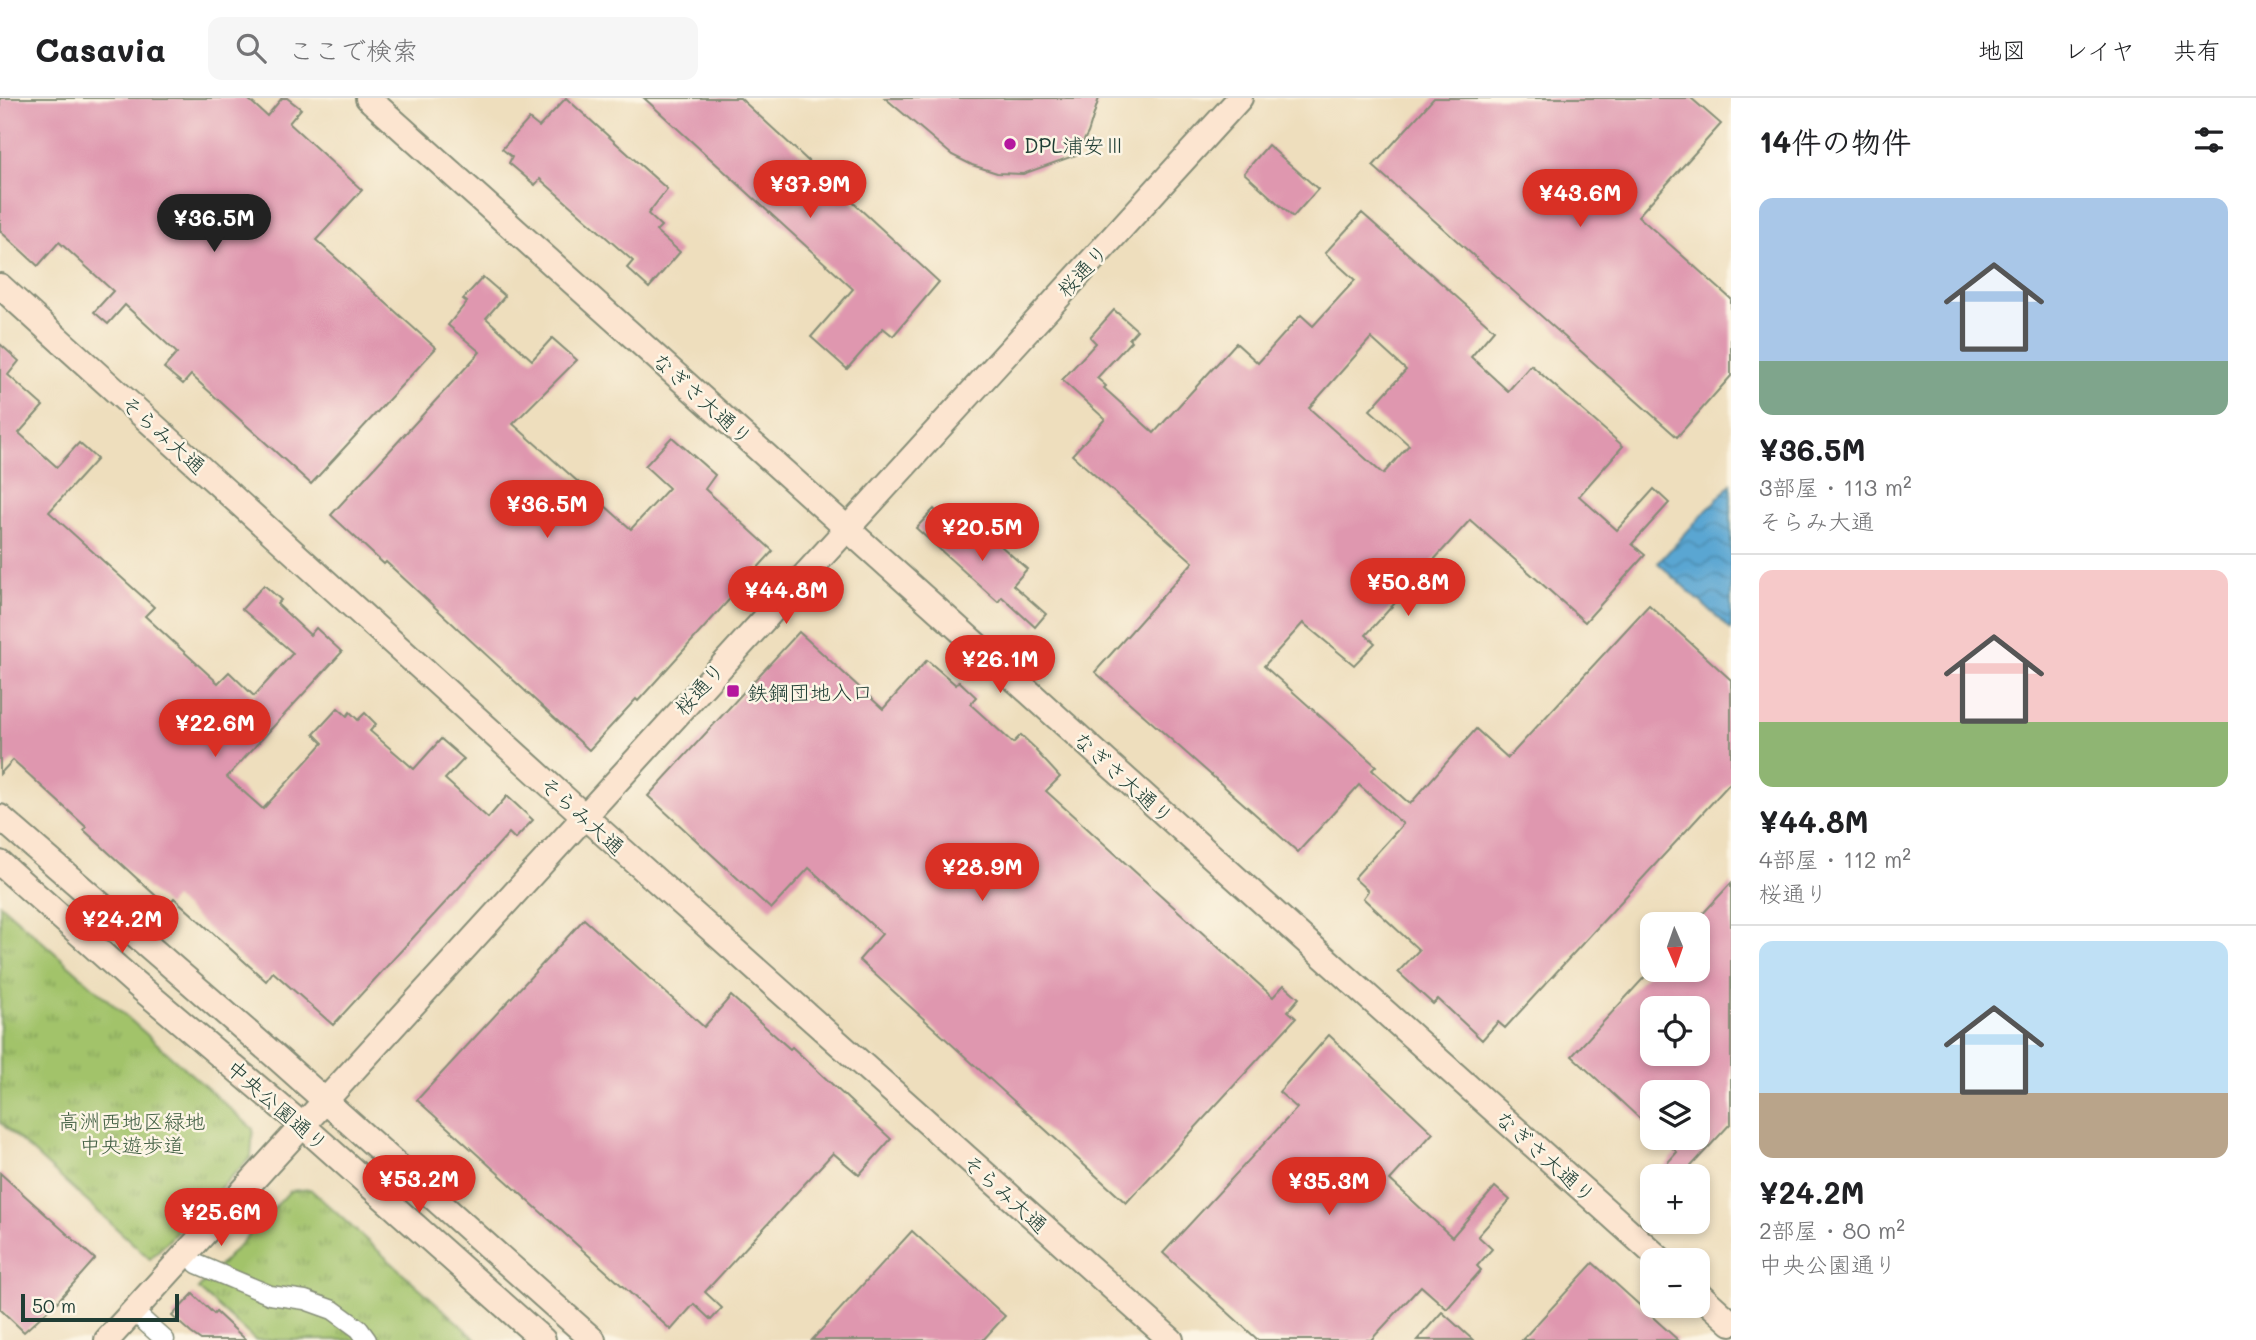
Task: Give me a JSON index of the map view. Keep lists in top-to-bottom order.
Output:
{
  "streets": {
    "street": [
      "桜通り",
      "なぎさ大通り",
      "そらみ大通",
      "中央公園通り"
    ]
  },
  "crossings": [
    ["桜通り", "なぎさ大通り"],
    ["桜通り", "そらみ大通"],
    ["桜通り", "中央公園通り"]
  ],
  "parks": ["高洲西地区緑地 中央遊歩道"],
  "places": {
    "other": ["DPL浦安Ⅲ"],
    "transit": ["鉄鋼団地入口"]
  },
  "scale_bar": "50 m",
  "north": "bottom",
  "page": {
    "header": "Casavia",
    "search": "ここで検索",
    "nav": ["地図", "レイヤ", "共有"],
    "heading": "14件の物件",
    "price": [
      "¥37.9M",
      "¥43.6M",
      "¥36.5M",
      "¥36.5M",
      "¥20.5M",
      "¥50.8M",
      "¥44.8M",
      "¥26.1M",
      "¥22.6M",
      "¥28.9M",
      "¥24.2M",
      "¥53.2M",
      "¥35.3M",
      "¥25.6M"
    ],
    "list": [
      {
        "name": "¥36.5M",
        "note": "3部屋 · 113 m² · そらみ大通"
      },
      {
        "name": "¥44.8M",
        "note": "4部屋 · 112 m² · 桜通り"
      },
      {
        "name": "¥24.2M",
        "note": "2部屋 · 80 m² · 中央公園通り"
      }
    ],
    "map_buttons": ["+", "−"],
    "scale": "50 m"
  }
}
